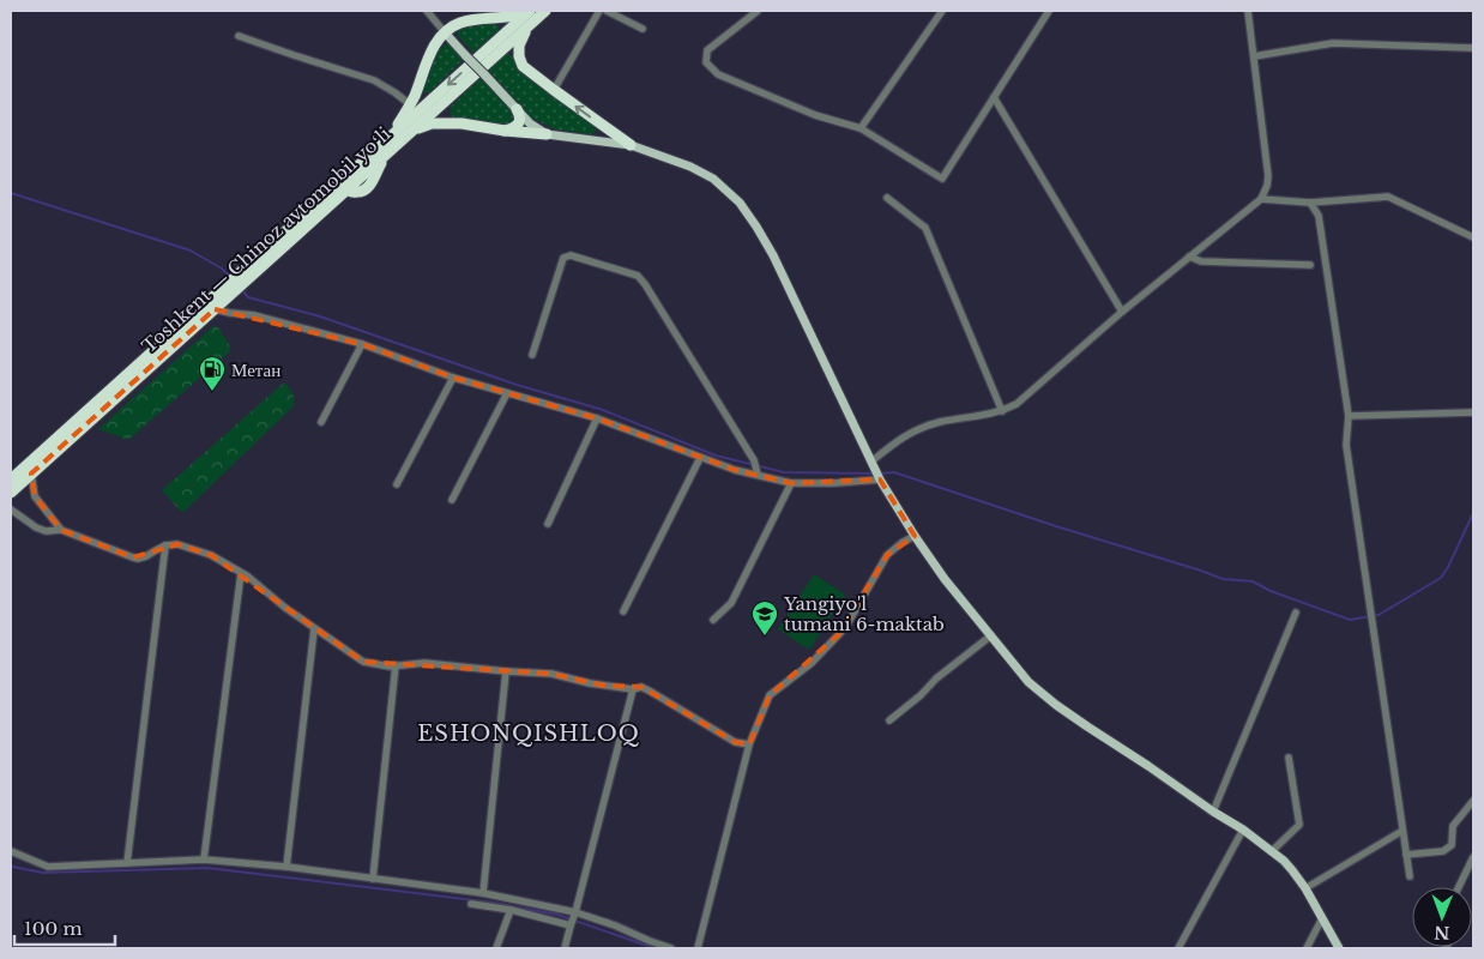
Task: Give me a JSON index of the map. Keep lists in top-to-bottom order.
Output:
{
  "streets": {
    "highway": ["Toshkent — Chinoz avtomobil yoʻli"]
  },
  "districts": ["ESHONQISHLOQ"],
  "places": {
    "fuel station": ["Метан"],
    "school or university": ["Yangiyo'l tumani 6-maktab"]
  },
  "scale_bar": "100 m",
  "north": "bottom"
}
